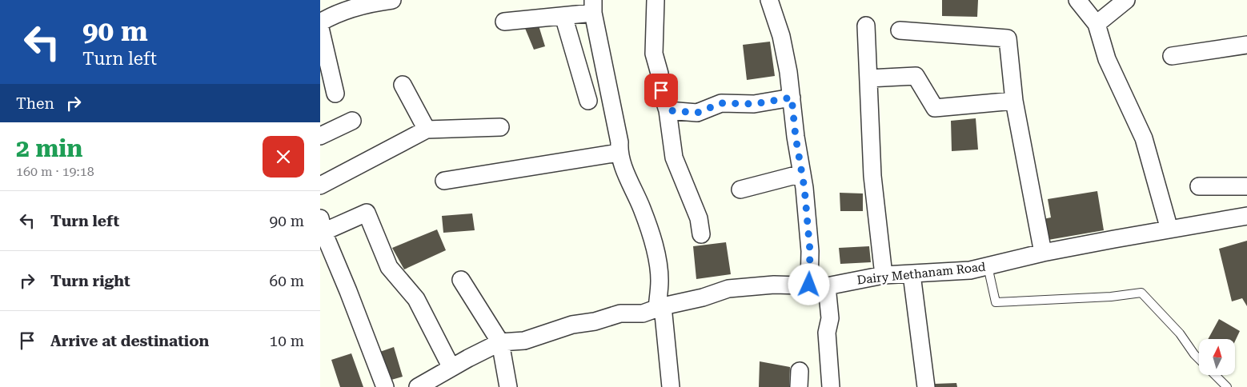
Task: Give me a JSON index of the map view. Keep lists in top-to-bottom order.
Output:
{
  "streets": {
    "street": ["Dairy Methanam Road"]
  },
  "north": "top",
  "page": {
    "turn": ["90 m", "Turn left"],
    "then": "Then",
    "heading": ["2 min", "160 m · 19:18"],
    "list": [
      {
        "name": "Turn left",
        "value": "90 m"
      },
      {
        "name": "Turn right",
        "value": "60 m"
      },
      {
        "name": "Arrive at destination",
        "value": "10 m"
      }
    ]
  }
}
